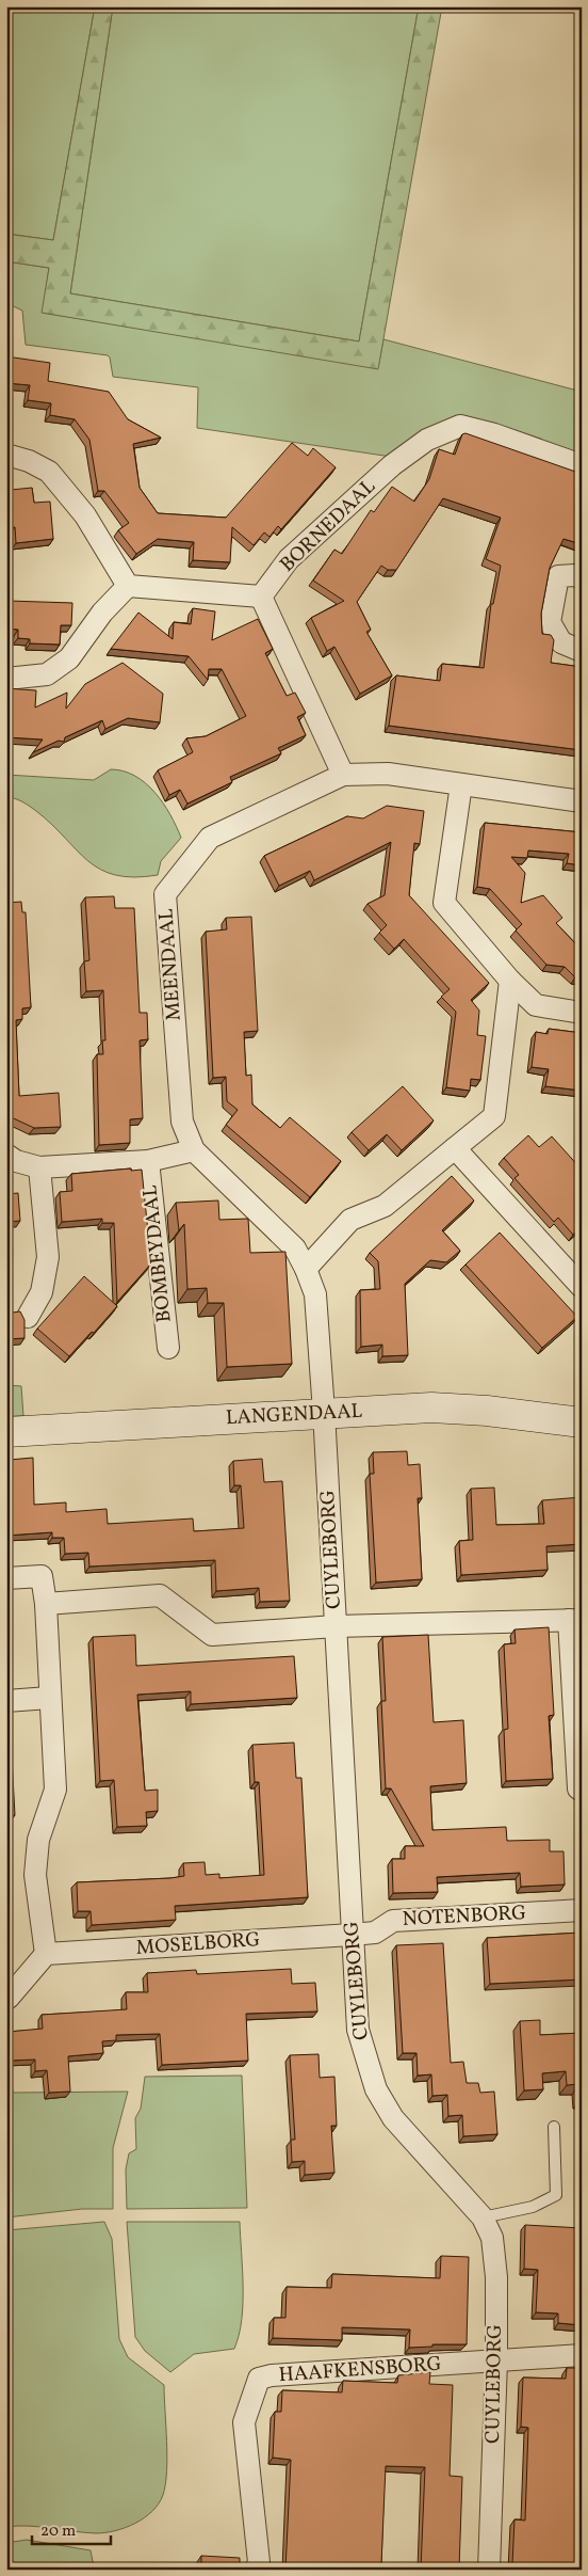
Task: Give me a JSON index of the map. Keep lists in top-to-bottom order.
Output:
{
  "streets": {
    "street": [
      "BORNEDAAL",
      "MEENDAAL",
      "BOMBEYDAAL",
      "LANGENDAAL",
      "CUYLEBORG",
      "NOTENBORG",
      "MOSELBORG",
      "HAAFKENSBORG"
    ]
  },
  "crossings": [
    ["MEENDAAL", "BOMBEYDAAL"],
    ["MEENDAAL", "LANGENDAAL"],
    ["MEENDAAL", "CUYLEBORG"],
    ["LANGENDAAL", "CUYLEBORG"],
    ["CUYLEBORG", "NOTENBORG"],
    ["CUYLEBORG", "MOSELBORG"],
    ["CUYLEBORG", "HAAFKENSBORG"],
    ["NOTENBORG", "MOSELBORG"]
  ],
  "scale_bar": "20 m"
}
